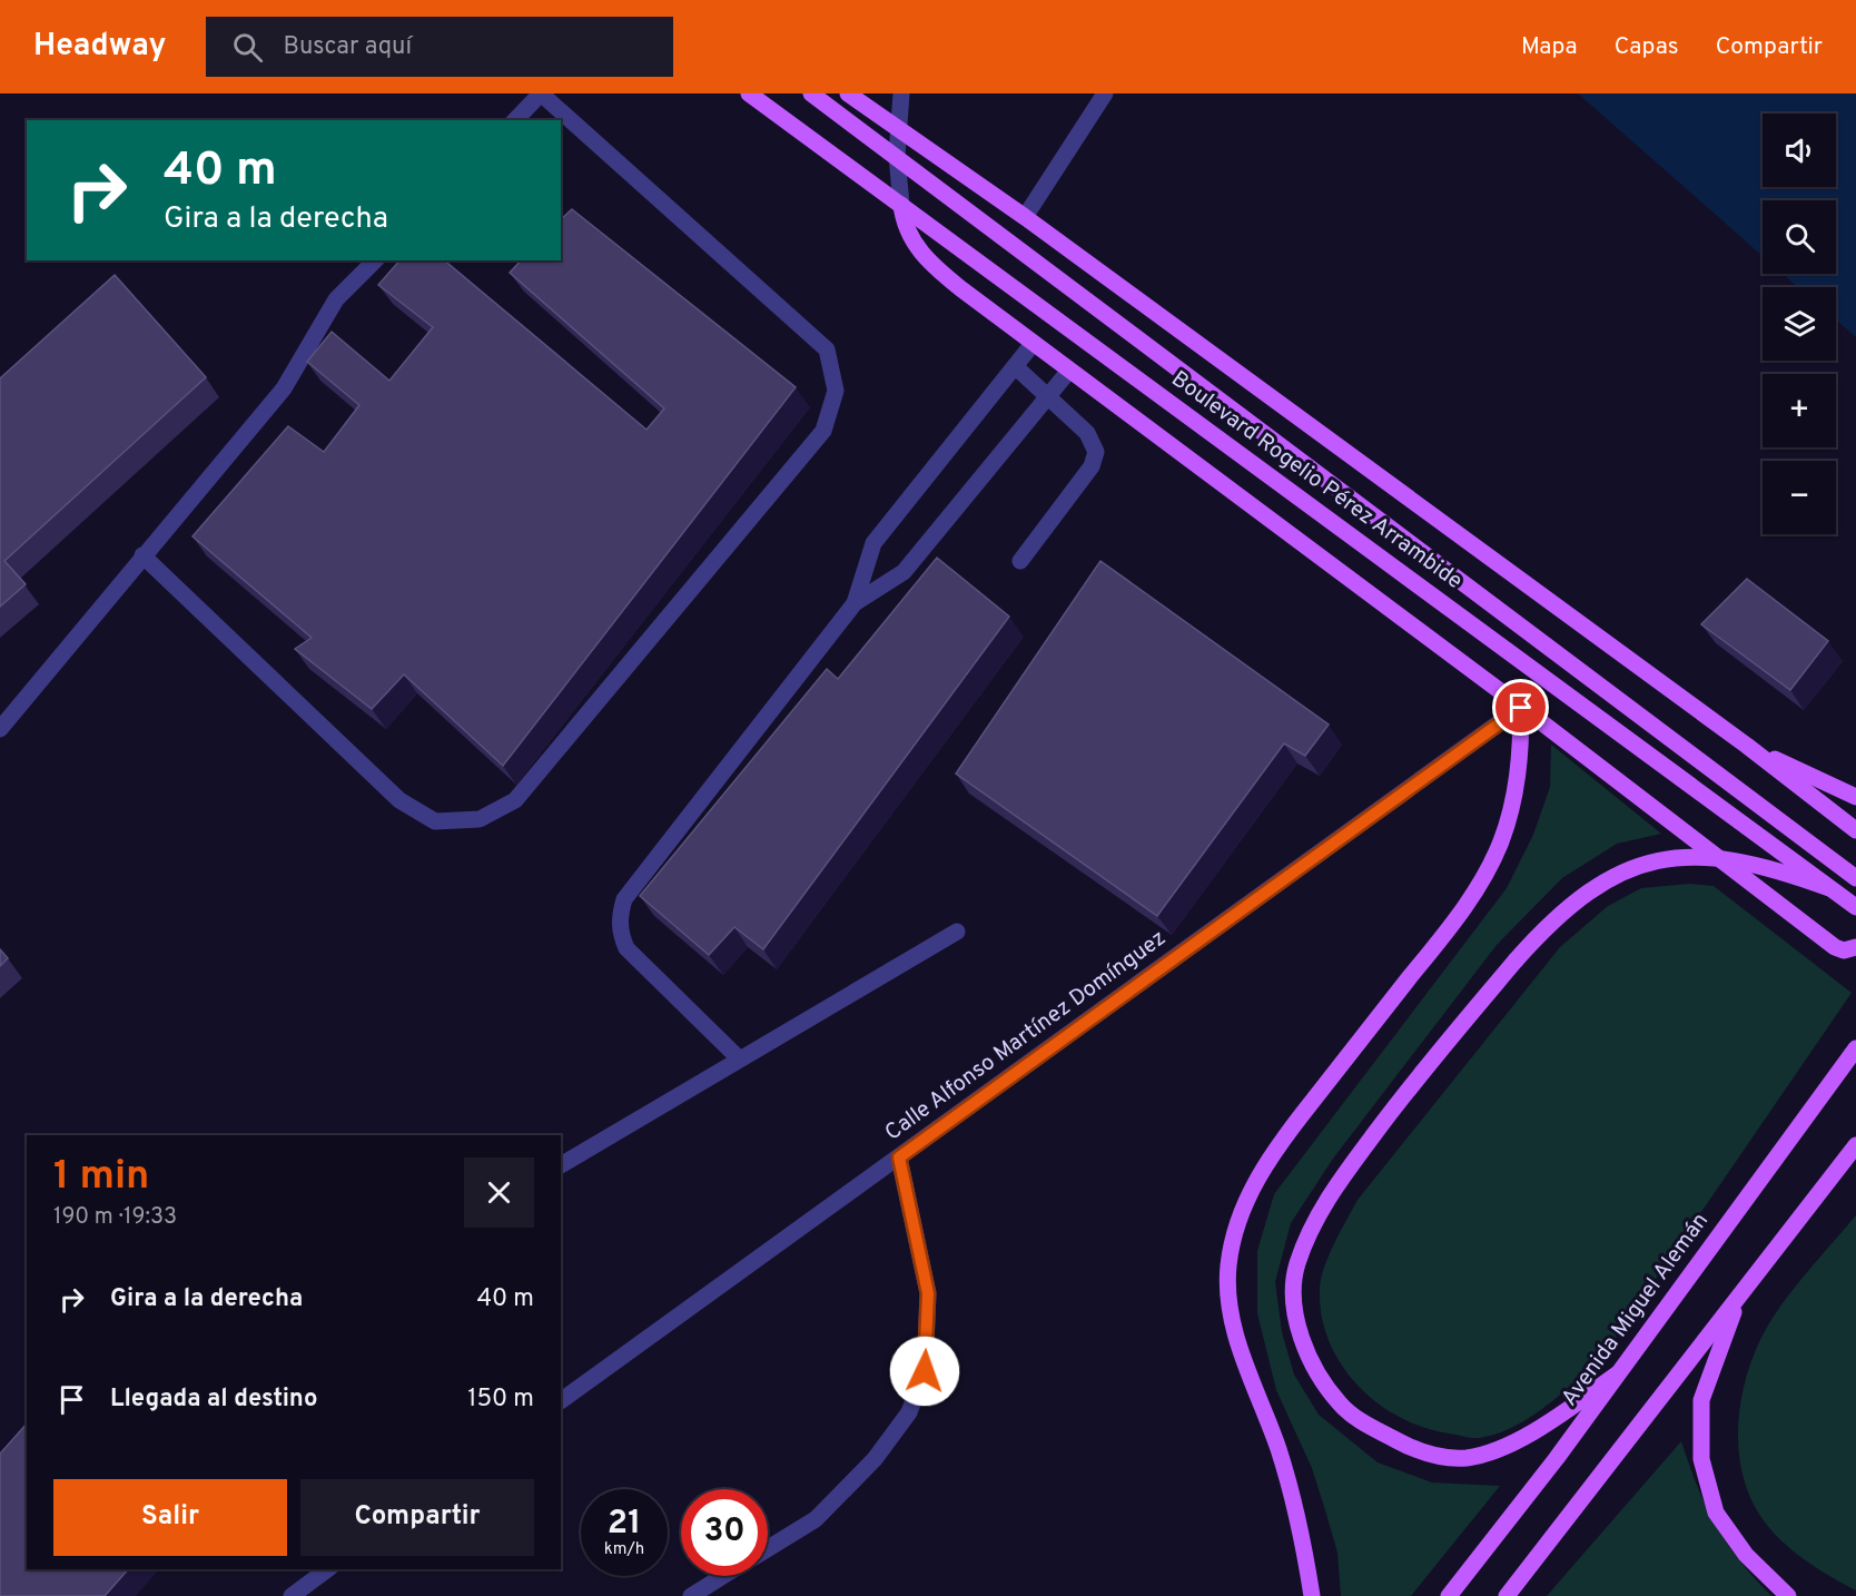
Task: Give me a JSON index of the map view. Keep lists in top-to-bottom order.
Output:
{
  "streets": {
    "main road": ["Boulevard Rogelio Pérez Arrambide", "Avenida Miguel Alemán"],
    "street": ["Calle Alfonso Martínez Domínguez"]
  },
  "page": {
    "header": "Headway",
    "search": "Buscar aquí",
    "nav": ["Mapa", "Capas", "Compartir"],
    "map_buttons": ["+", "−"],
    "turn": ["40 m", "Gira a la derecha"],
    "heading": ["1 min", "190 m · 19:33"],
    "list": [
      {
        "name": "Gira a la derecha",
        "value": "40 m"
      },
      {
        "name": "Llegada al destino",
        "value": "150 m"
      }
    ],
    "buttons": ["Salir", "Compartir"],
    "speed": "21 km/h",
    "limit": "30"
  }
}
